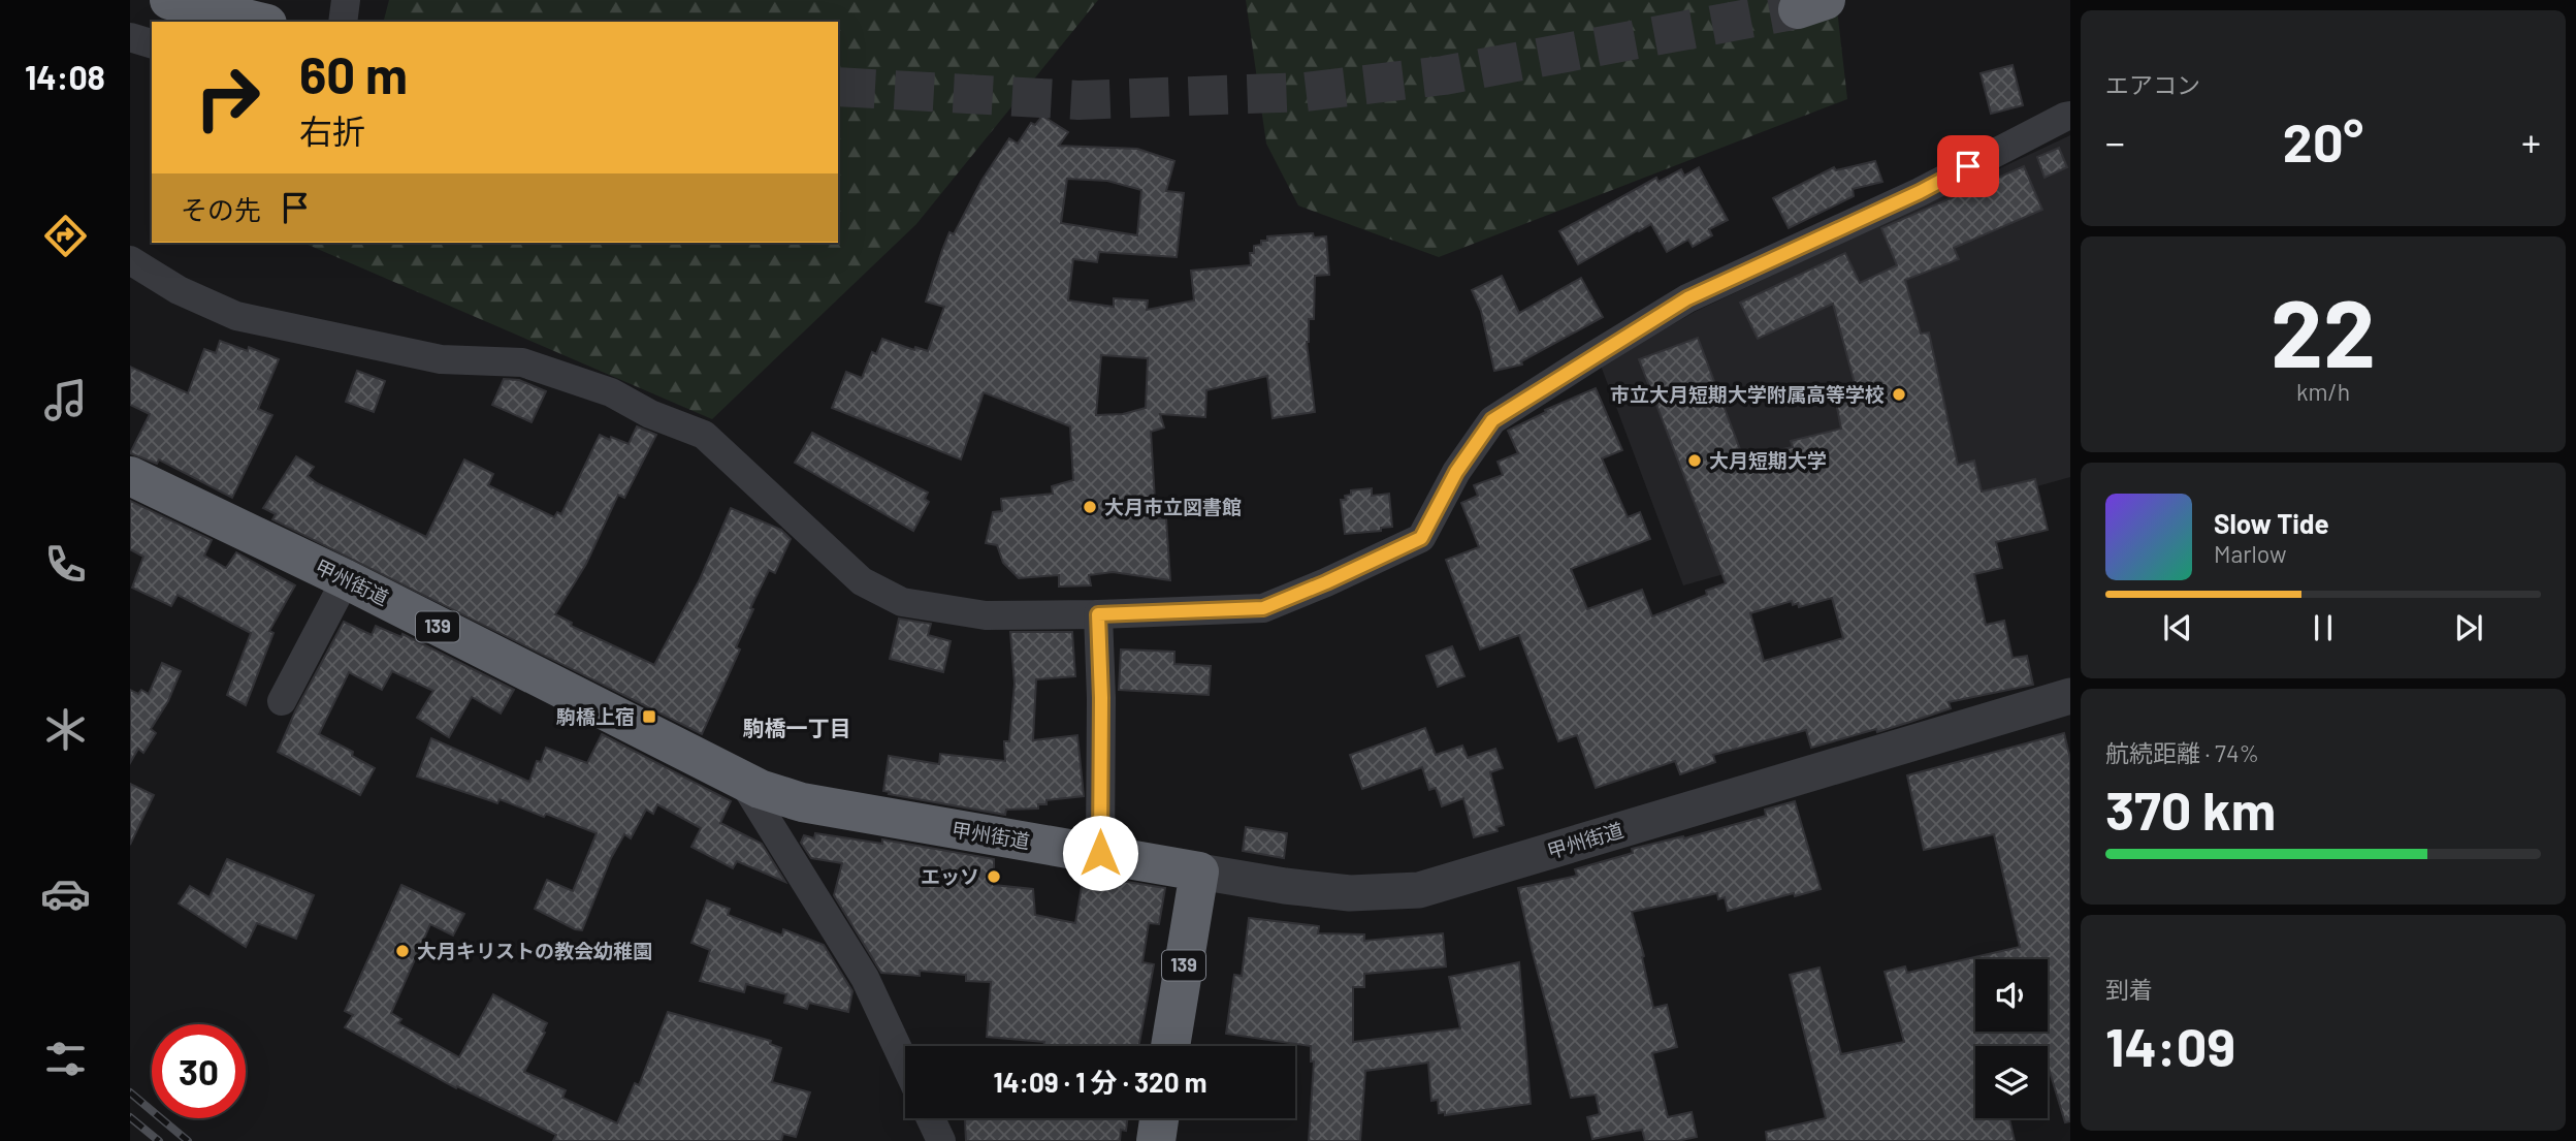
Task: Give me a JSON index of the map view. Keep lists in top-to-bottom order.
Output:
{
  "streets": {
    "highway": ["甲州街道", "139"]
  },
  "crossings": [
    ["甲州街道", "139"]
  ],
  "districts": ["駒橋一丁目"],
  "places": {
    "other": [
      "市立大月短期大学附属高等学校",
      "大月短期大学",
      "大月市立図書館",
      "エッソ",
      "大月キリストの教会幼稚園"
    ],
    "transit": ["駒橋上宿"]
  },
  "page": {
    "tabs": "14:08",
    "tile": [
      "エアコン",
      ["22", "km/h"],
      ["航続距離 · 74%", "370 km"],
      ["到着", "14:09"]
    ],
    "turn": ["60 m", "右折"],
    "heat": ["−", "20°", "+"],
    "then": "その先",
    "song": ["Slow Tide", "Marlow"],
    "limit": "30",
    "trip": "14:09 · 1 分 · 320 m"
  }
}
